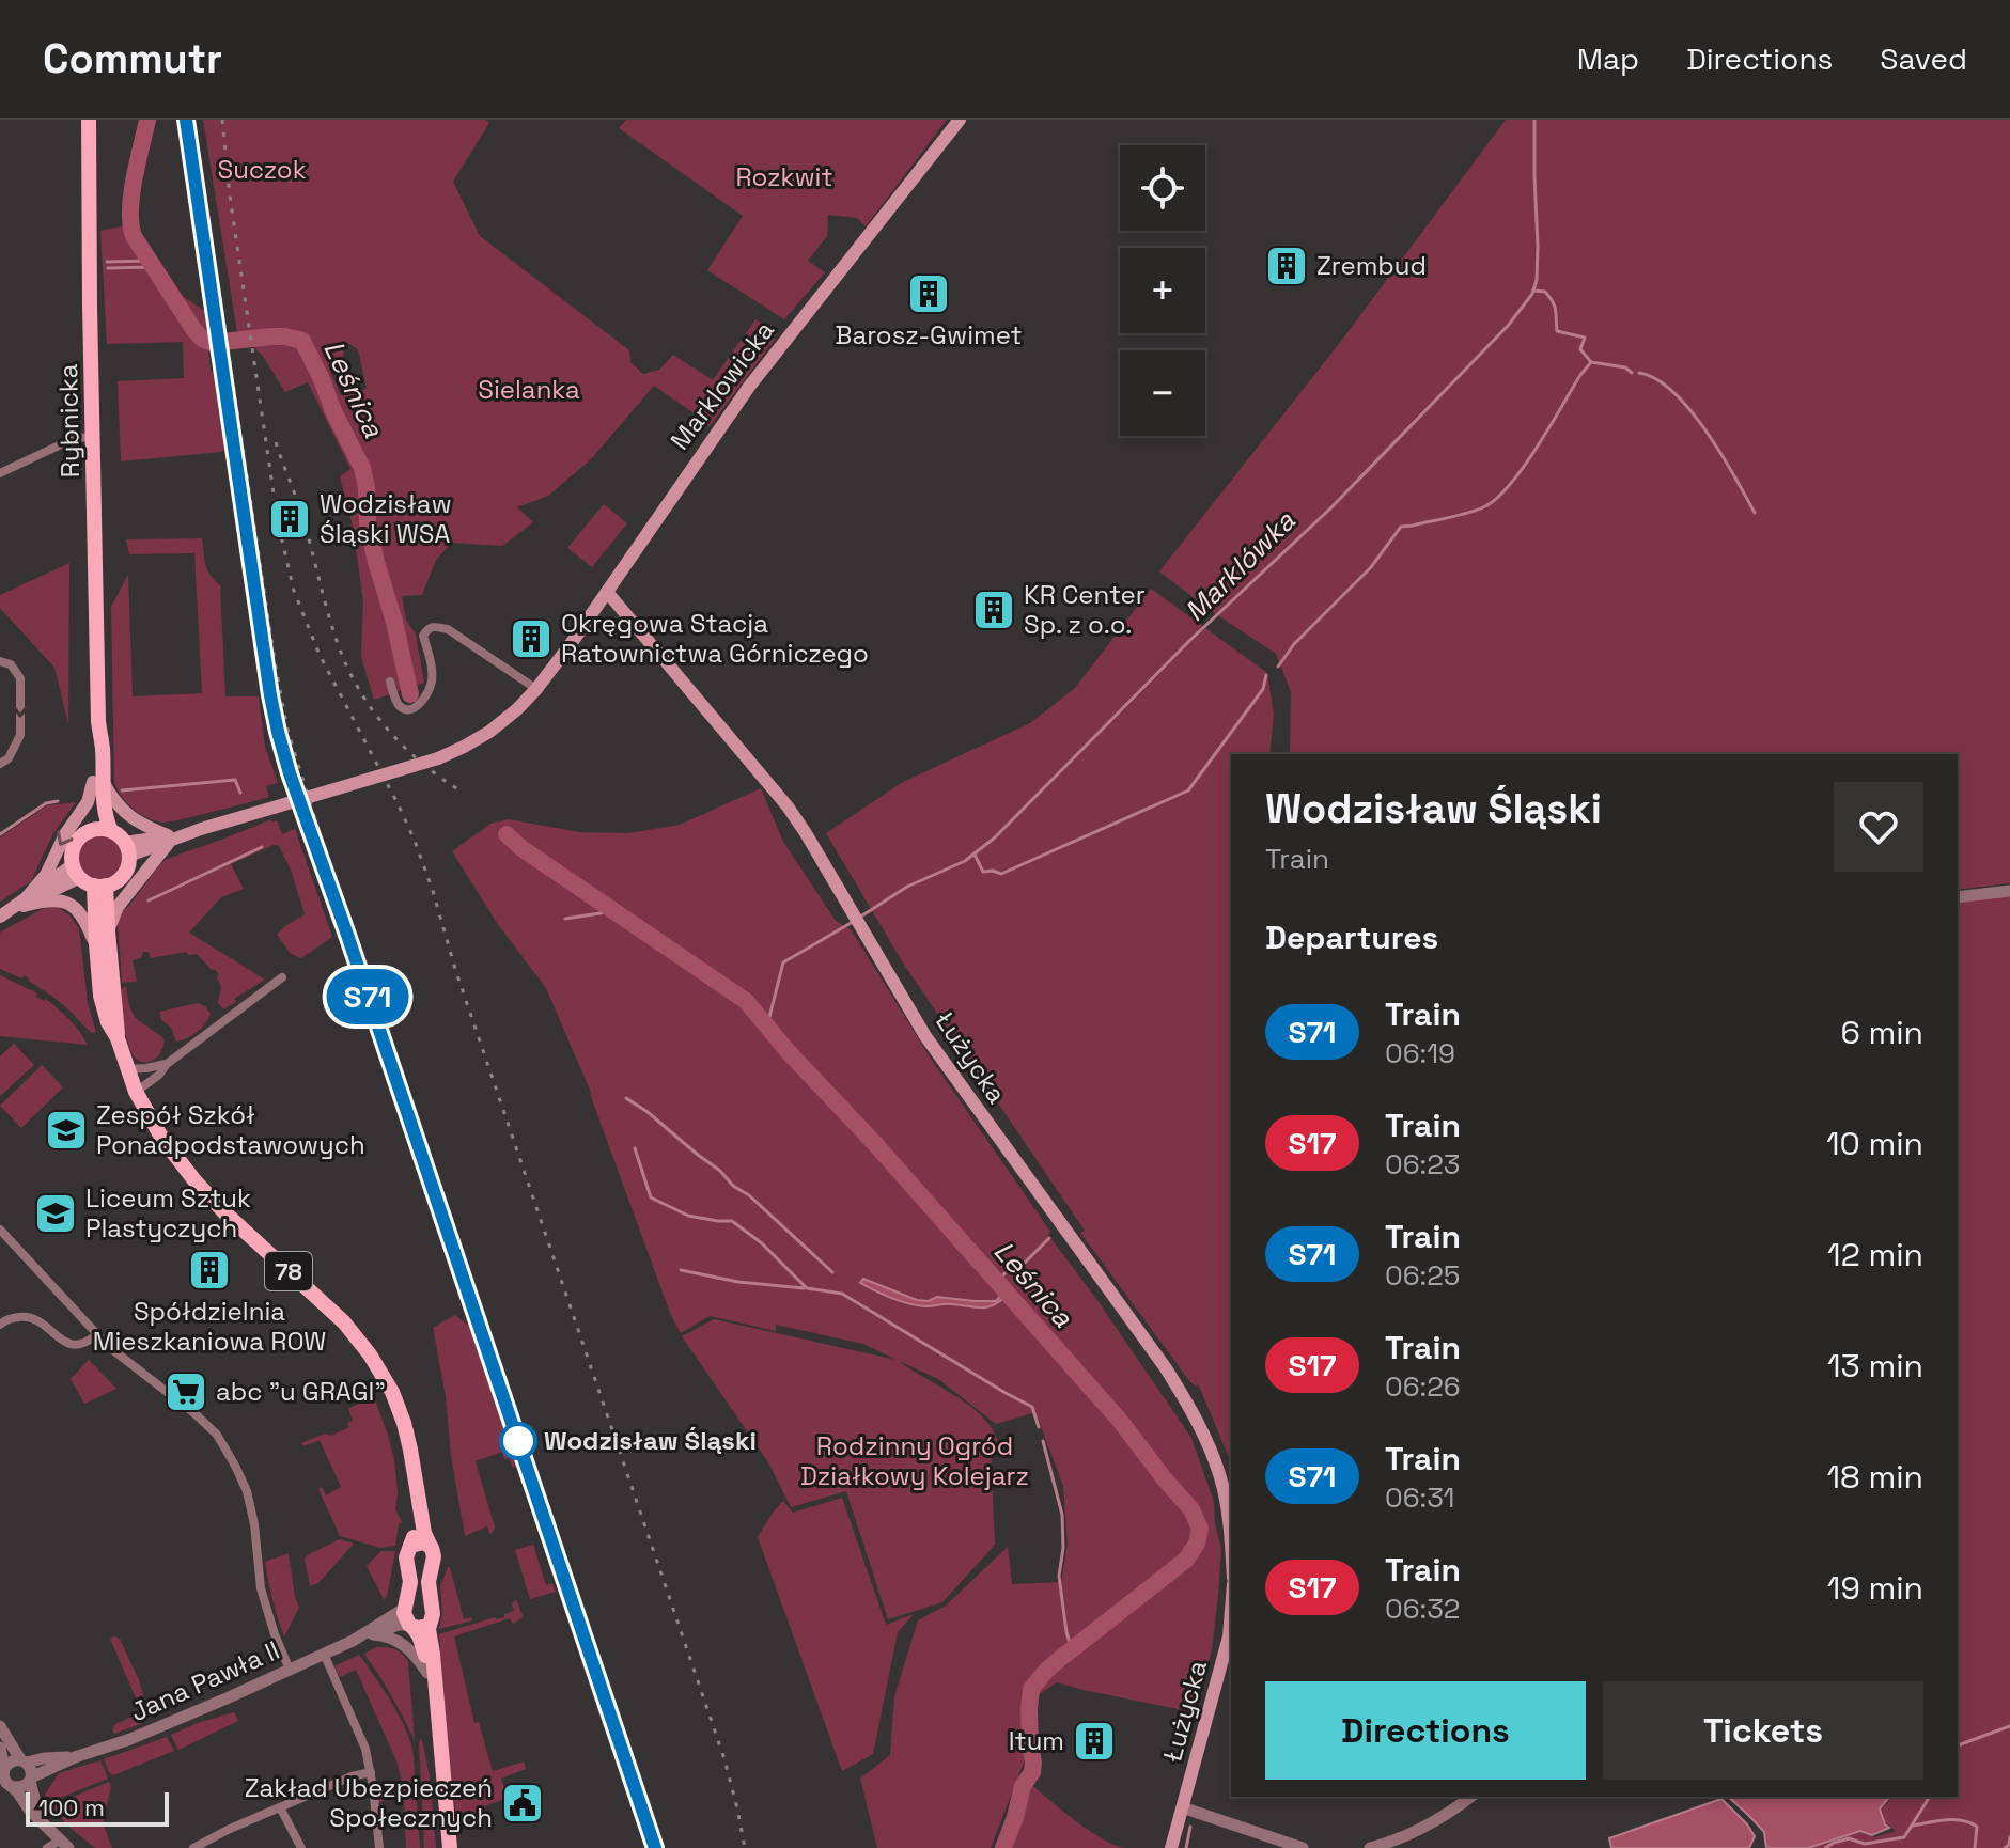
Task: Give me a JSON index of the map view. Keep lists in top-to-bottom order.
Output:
{
  "streets": {
    "main road": [
      "Marklowicka",
      "Rybnicka",
      "Łużycka",
      "78"
    ],
    "street": ["Jana Pawła II"]
  },
  "crossings": [
    ["Marklowicka", "Rybnicka"],
    ["Marklowicka", "Łużycka"],
    ["Marklowicka", "78"],
    ["Rybnicka", "78"],
    ["78", "Jana Pawła II"]
  ],
  "water": ["Leśnica", "Marklówka"],
  "parks": [
    "Suczok",
    "Rozkwit",
    "Sielanka",
    "Rodzinny Ogród Działkowy Kolejarz"
  ],
  "places": {
    "building": [
      "Zrembud",
      "Barosz-Gwimet",
      "Wodzisław Śląski WSA",
      "KR Center Sp. z o.o.",
      "Okręgowa Stacja Ratownictwa Górniczego",
      "Spółdzielnia Mieszkaniowa ROW",
      "Itum"
    ],
    "school or university": ["Zespół Szkół Ponadpodstawowych", "Liceum Sztuk Plastyczych"],
    "supermarket": ["abc \"u GRAGI\""],
    "other": ["Wodzisław Śląski"],
    "public building": ["Zakład Ubezpieczeń Społecznych"]
  },
  "scale_bar": "100 m",
  "page": {
    "header": "Commutr",
    "nav": ["Map", "Directions", "Saved"],
    "on_map": "S71",
    "map_buttons": ["+", "−"],
    "heading": [
      ["Wodzisław Śląski", "Train"],
      "Departures"
    ],
    "list": [
      {
        "mark": "S71",
        "name": "Train",
        "note": "06:19",
        "value": "6 min"
      },
      {
        "mark": "S17",
        "name": "Train",
        "note": "06:23",
        "value": "10 min"
      },
      {
        "mark": "S71",
        "name": "Train",
        "note": "06:25",
        "value": "12 min"
      },
      {
        "mark": "S17",
        "name": "Train",
        "note": "06:26",
        "value": "13 min"
      },
      {
        "mark": "S71",
        "name": "Train",
        "note": "06:31",
        "value": "18 min"
      },
      {
        "mark": "S17",
        "name": "Train",
        "note": "06:32",
        "value": "19 min"
      }
    ],
    "buttons": ["Directions", "Tickets"],
    "scale": "100 m"
  }
}
